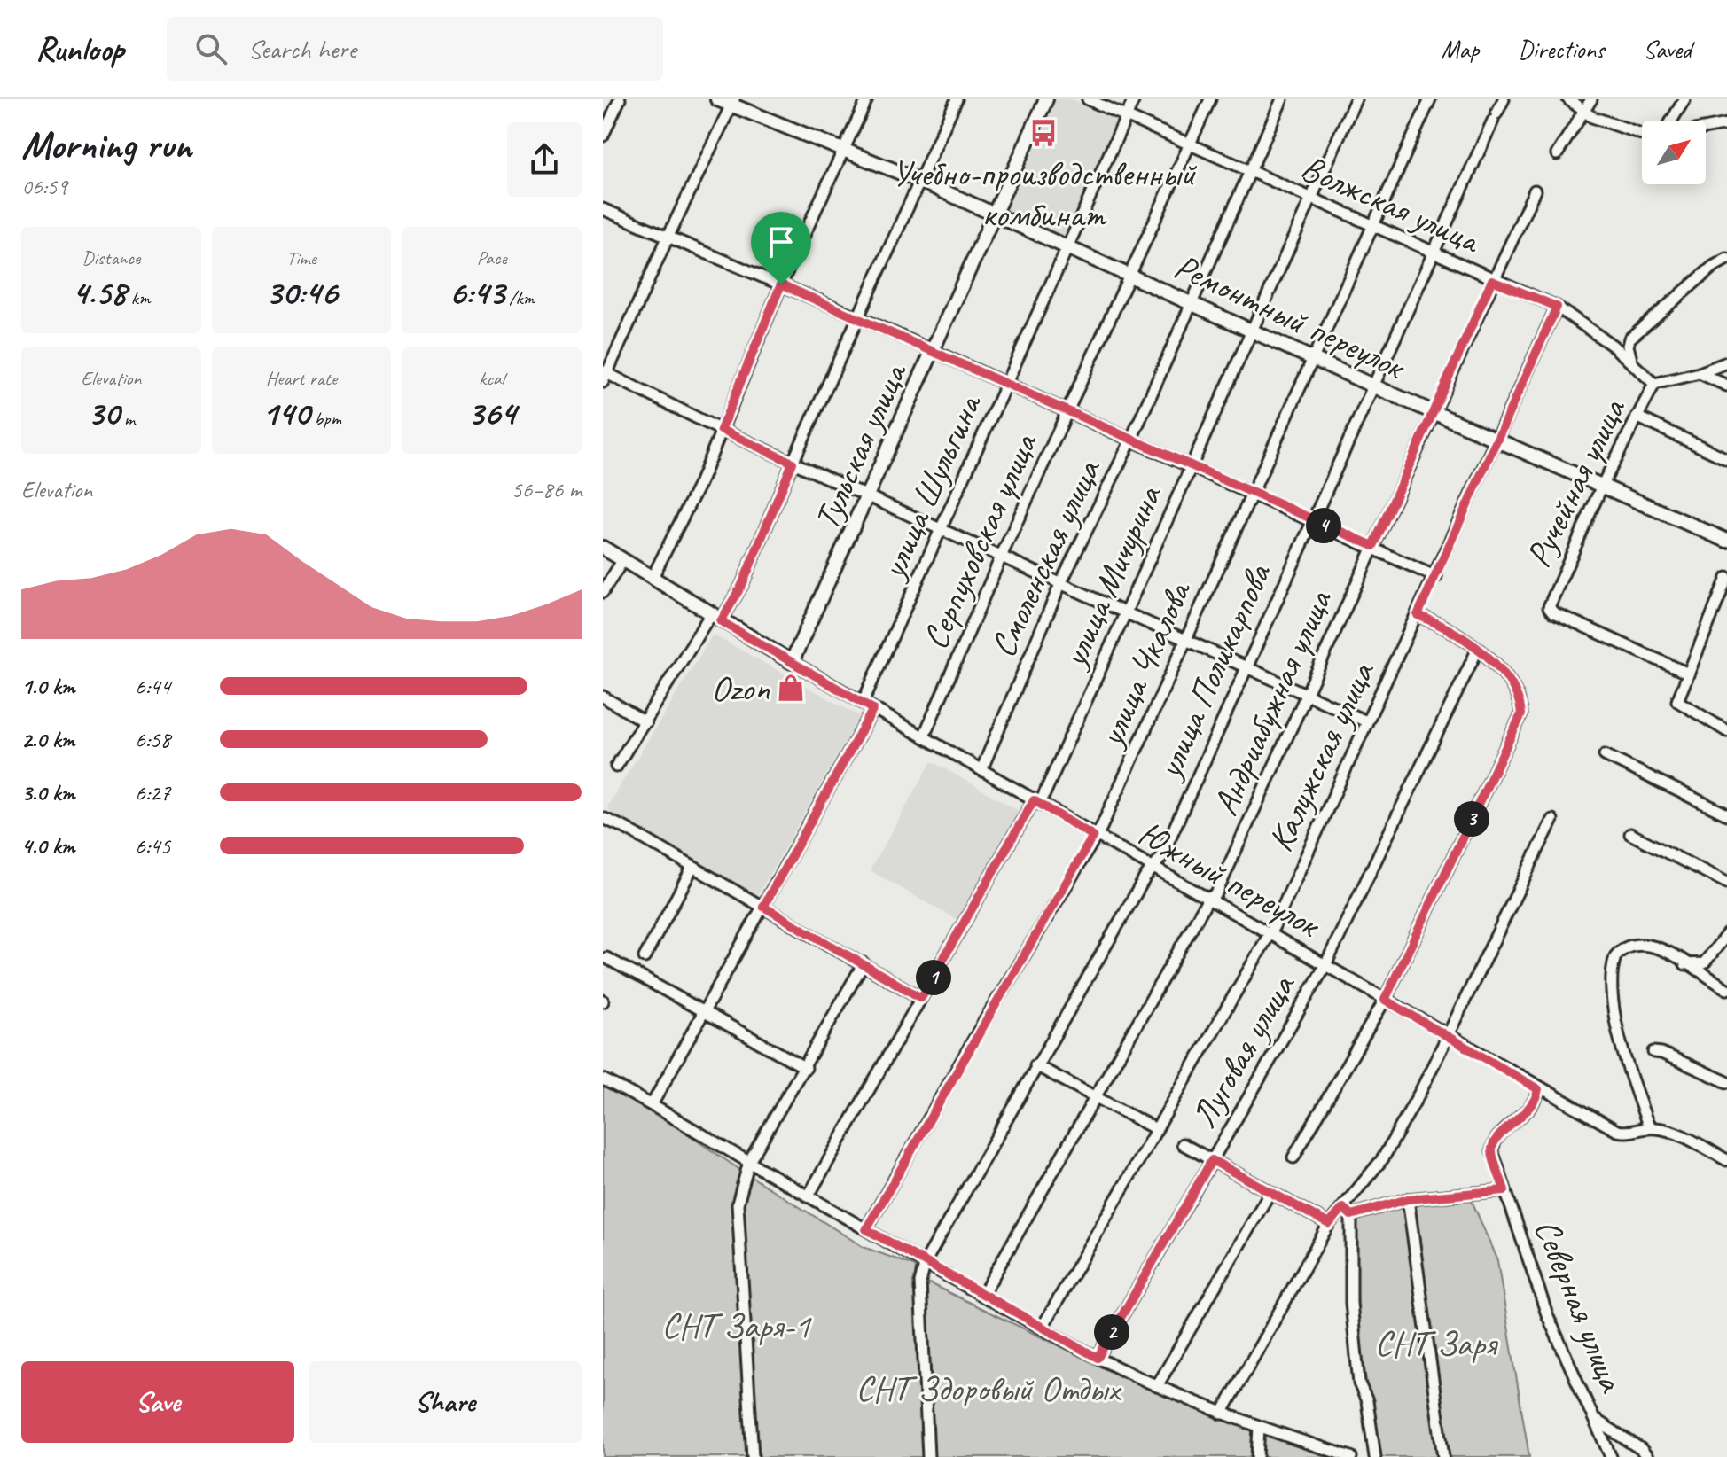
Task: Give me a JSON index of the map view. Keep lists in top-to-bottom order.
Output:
{
  "streets": {
    "main road": ["Ремонтный переулок", "Тульская улица", "Южный переулок"],
    "street": [
      "Волжская улица",
      "Ручейная улица",
      "улица Шульгина",
      "Серпуховская улица",
      "Смоленская улица",
      "улица Мичурина",
      "улица Чкалова",
      "улица Поликарпова",
      "Андриабужная улица",
      "Калужская улица",
      "Луговая улица",
      "Северная улица"
    ]
  },
  "crossings": [
    ["Волжская улица", "Ручейная улица"],
    ["Волжская улица", "улица Шульгина"],
    ["Волжская улица", "Серпуховская улица"],
    ["Волжская улица", "Смоленская улица"],
    ["Волжская улица", "улица Мичурина"],
    ["Волжская улица", "улица Чкалова"],
    ["Волжская улица", "улица Поликарпова"],
    ["Волжская улица", "Андриабужная улица"],
    ["Волжская улица", "Калужская улица"],
    ["Ремонтный переулок", "Тульская улица"],
    ["Ремонтный переулок", "Ручейная улица"],
    ["Ремонтный переулок", "улица Шульгина"],
    ["Ремонтный переулок", "Серпуховская улица"],
    ["Ремонтный переулок", "Смоленская улица"],
    ["Ремонтный переулок", "улица Мичурина"],
    ["Ремонтный переулок", "улица Чкалова"],
    ["Ремонтный переулок", "улица Поликарпова"],
    ["Ремонтный переулок", "Андриабужная улица"],
    ["Ремонтный переулок", "Калужская улица"],
    ["Тульская улица", "Южный переулок"],
    ["улица Шульгина", "Южный переулок"],
    ["Серпуховская улица", "Южный переулок"],
    ["Смоленская улица", "Южный переулок"],
    ["улица Мичурина", "Южный переулок"],
    ["улица Чкалова", "Южный переулок"],
    ["улица Поликарпова", "Южный переулок"],
    ["Андриабужная улица", "Южный переулок"],
    ["Калужская улица", "Южный переулок"],
    ["Южный переулок", "Луговая улица"],
    ["Южный переулок", "Северная улица"]
  ],
  "parks": ["СНТ Заря-1", "СНТ Заря", "СНТ Здоровый Отдых"],
  "places": {
    "bus stop": ["Учебно-производственный комбинат"],
    "shop": ["Ozon"]
  },
  "north": "top right",
  "page": {
    "header": "Runloop",
    "search": "Search here",
    "nav": ["Map", "Directions", "Saved"],
    "heading": ["Morning run", "06:59"],
    "stats": [
      ["Distance", "4.58 km"],
      ["Time", "30:46"],
      ["Pace", "6:43 /km"],
      ["Elevation", "30 m"],
      ["Heart rate", "140 bpm"],
      ["kcal", "364"]
    ],
    "chart": ["Elevation", "56–86 m"],
    "pins": [
      "4",
      "3",
      "1",
      "2"
    ],
    "list": [
      {
        "name": "1.0 km",
        "note": "6:44"
      },
      {
        "name": "2.0 km",
        "note": "6:58"
      },
      {
        "name": "3.0 km",
        "note": "6:27"
      },
      {
        "name": "4.0 km",
        "note": "6:45"
      }
    ],
    "buttons": ["Save", "Share"]
  }
}
